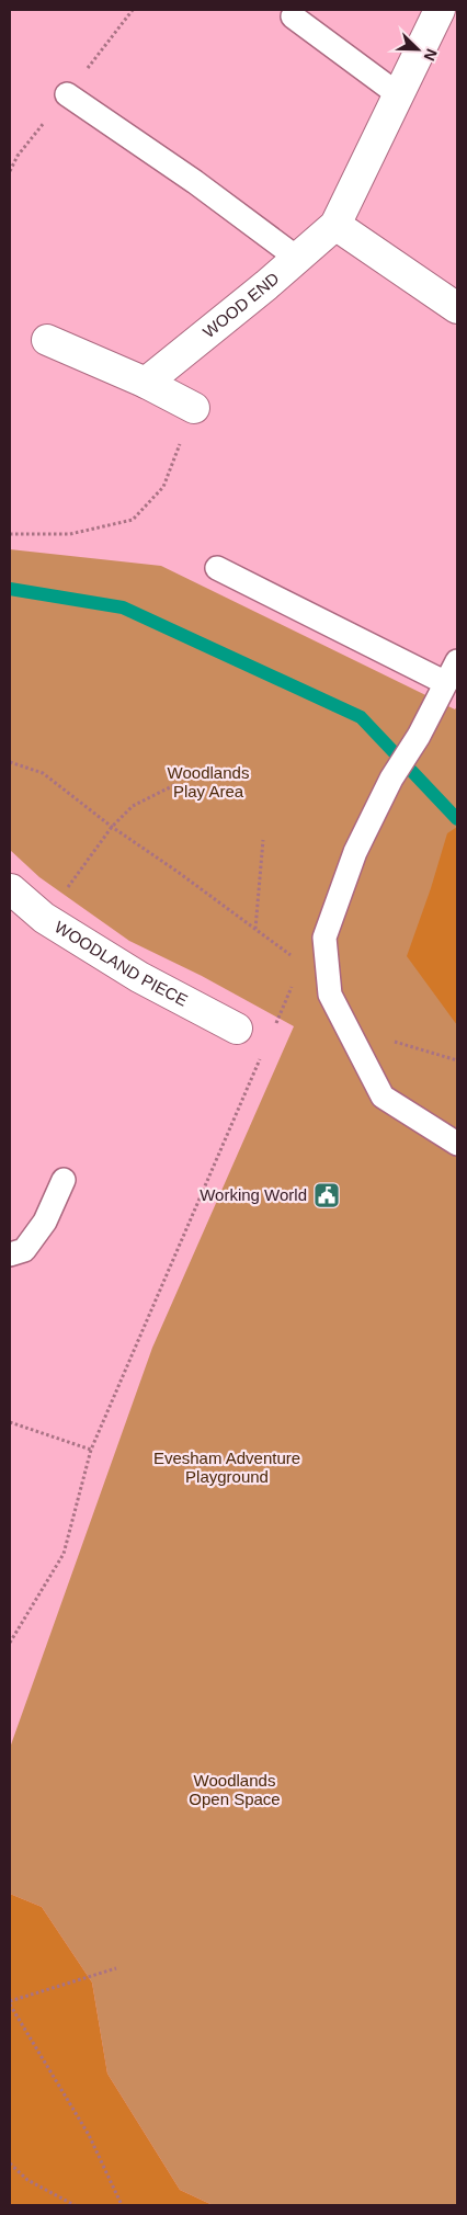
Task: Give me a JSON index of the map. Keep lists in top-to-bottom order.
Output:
{
  "streets": {
    "street": ["WOOD END", "WOODLAND PIECE"]
  },
  "parks": ["Woodlands Play Area", "Evesham Adventure Playground", "Woodlands Open Space"],
  "places": {
    "public building": ["Working World"]
  },
  "north": "bottom right"
}
